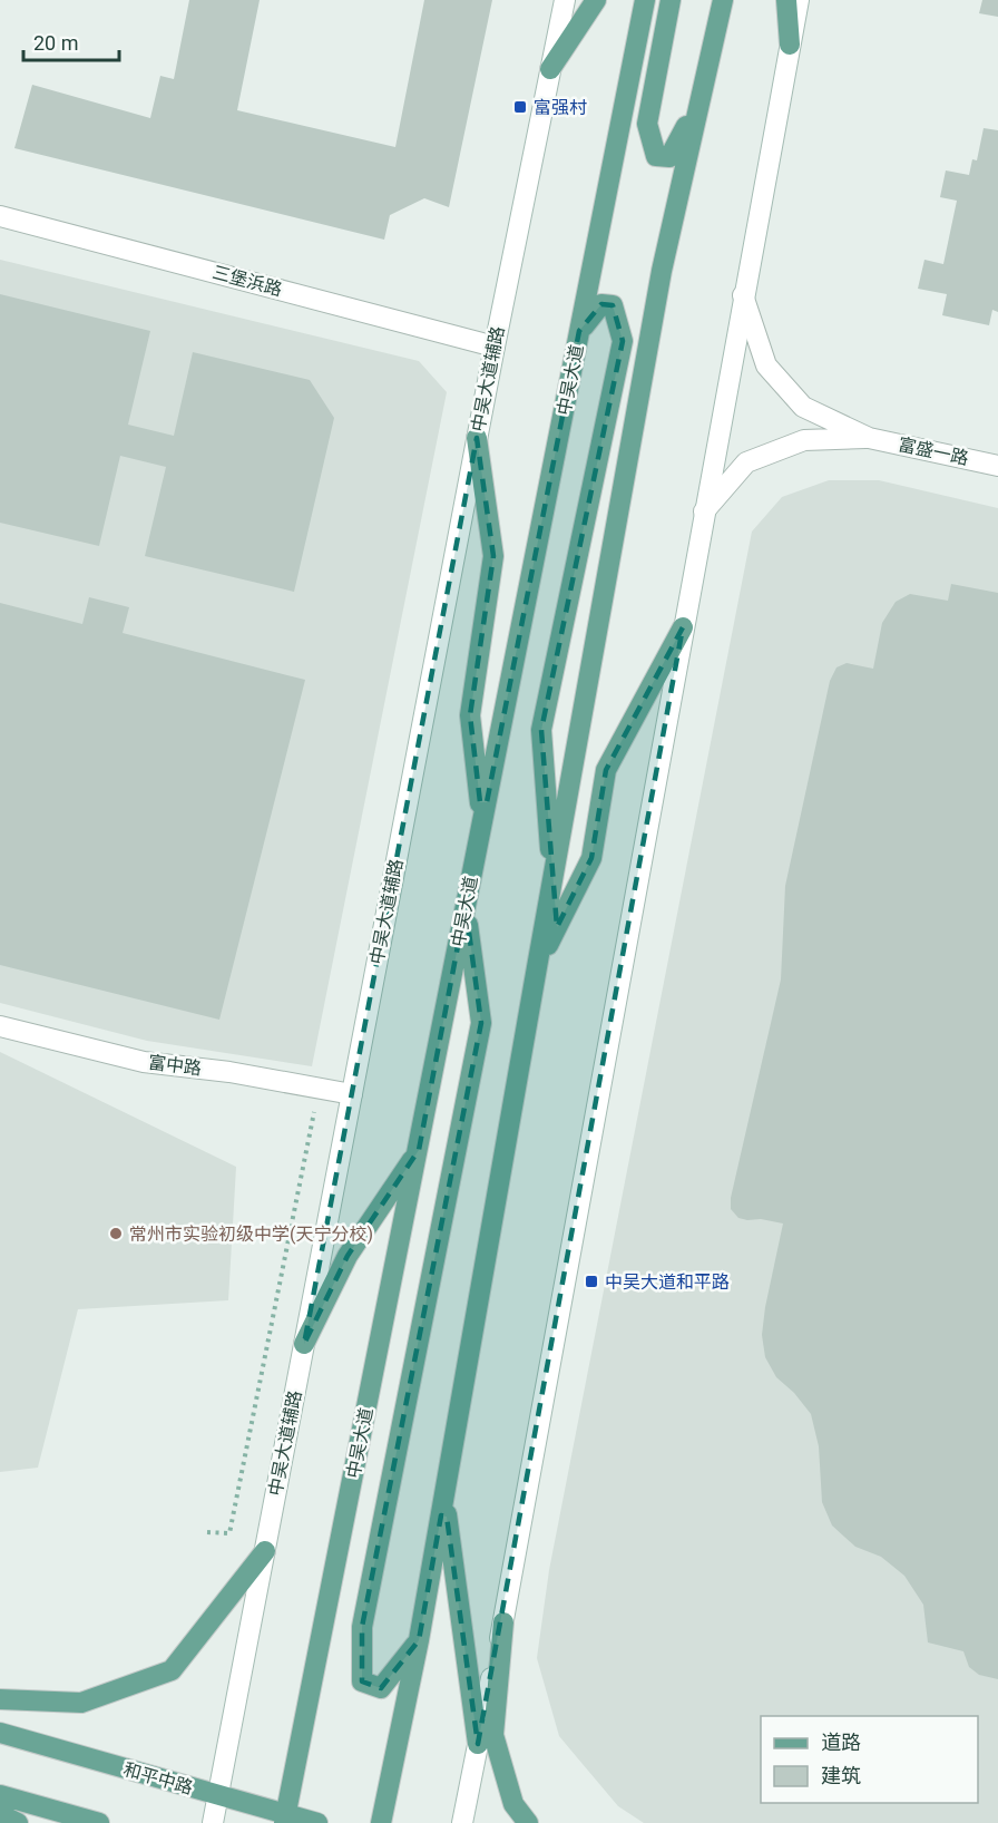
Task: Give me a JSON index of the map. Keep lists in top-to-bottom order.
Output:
{
  "streets": {
    "main road": [
      "三堡浜路",
      "中吴大道辅路",
      "中吴大道",
      "富盛一路",
      "富中路",
      "和平中路"
    ]
  },
  "crossings": [
    ["三堡浜路", "中吴大道辅路"],
    ["中吴大道辅路", "富中路"],
    ["中吴大道辅路", "和平中路"],
    ["中吴大道", "和平中路"]
  ],
  "places": {
    "transit": ["富强村", "中吴大道和平路"],
    "other": ["常州市实验初级中学(天宁分校)"]
  },
  "legend": ["道路", "建筑"],
  "scale_bar": "20 m"
}
